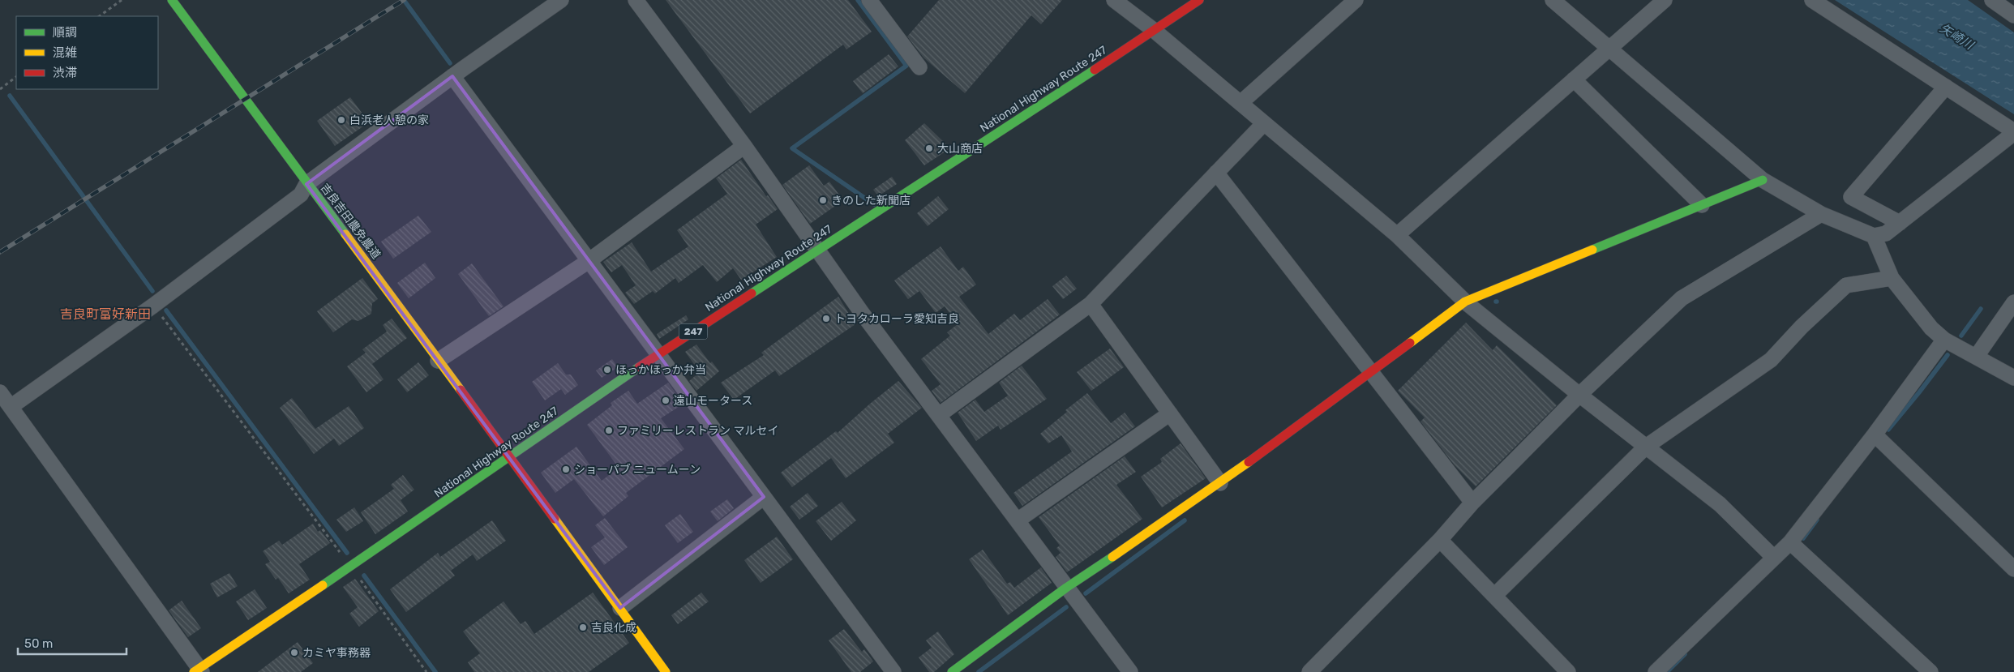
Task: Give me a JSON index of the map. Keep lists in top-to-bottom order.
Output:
{
  "streets": {
    "main road": ["National Highway Route 247", "吉良吉田農免農道", "247"]
  },
  "crossings": [
    ["National Highway Route 247", "吉良吉田農免農道"]
  ],
  "districts": ["吉良町富好新田"],
  "water": ["矢崎川"],
  "places": [
    "白浜老人憩の家",
    "大山商店",
    "きのした新聞店",
    "トヨタカローラ愛知吉良",
    "ほっかほっか弁当",
    "遠山モータース",
    "ファミリーレストラン マルセイ",
    "ショーパブ ニュームーン",
    "吉良化成",
    "カミヤ事務器"
  ],
  "legend": ["順調", "混雑", "渋滞"],
  "scale_bar": "50 m"
}
